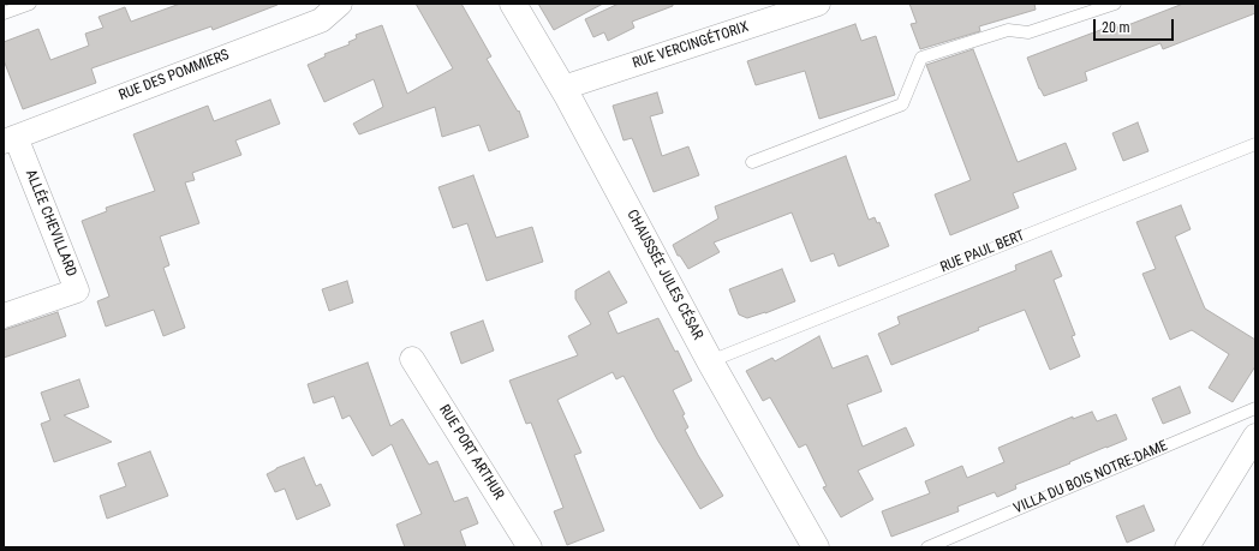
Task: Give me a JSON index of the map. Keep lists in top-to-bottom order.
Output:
{
  "streets": {
    "street": [
      "RUE VERCINGÉTORIX",
      "RUE DES POMMIERS",
      "ALLÉE CHEVILLARD",
      "CHAUSSÉE JULES CÉSAR",
      "RUE PORT ARTHUR"
    ],
    "lane": ["RUE PAUL BERT", "VILLA DU BOIS NOTRE-DAME"]
  },
  "crossings": [
    ["RUE VERCINGÉTORIX", "CHAUSSÉE JULES CÉSAR"],
    ["RUE DES POMMIERS", "ALLÉE CHEVILLARD"],
    ["RUE PAUL BERT", "CHAUSSÉE JULES CÉSAR"]
  ],
  "scale_bar": "20 m"
}
